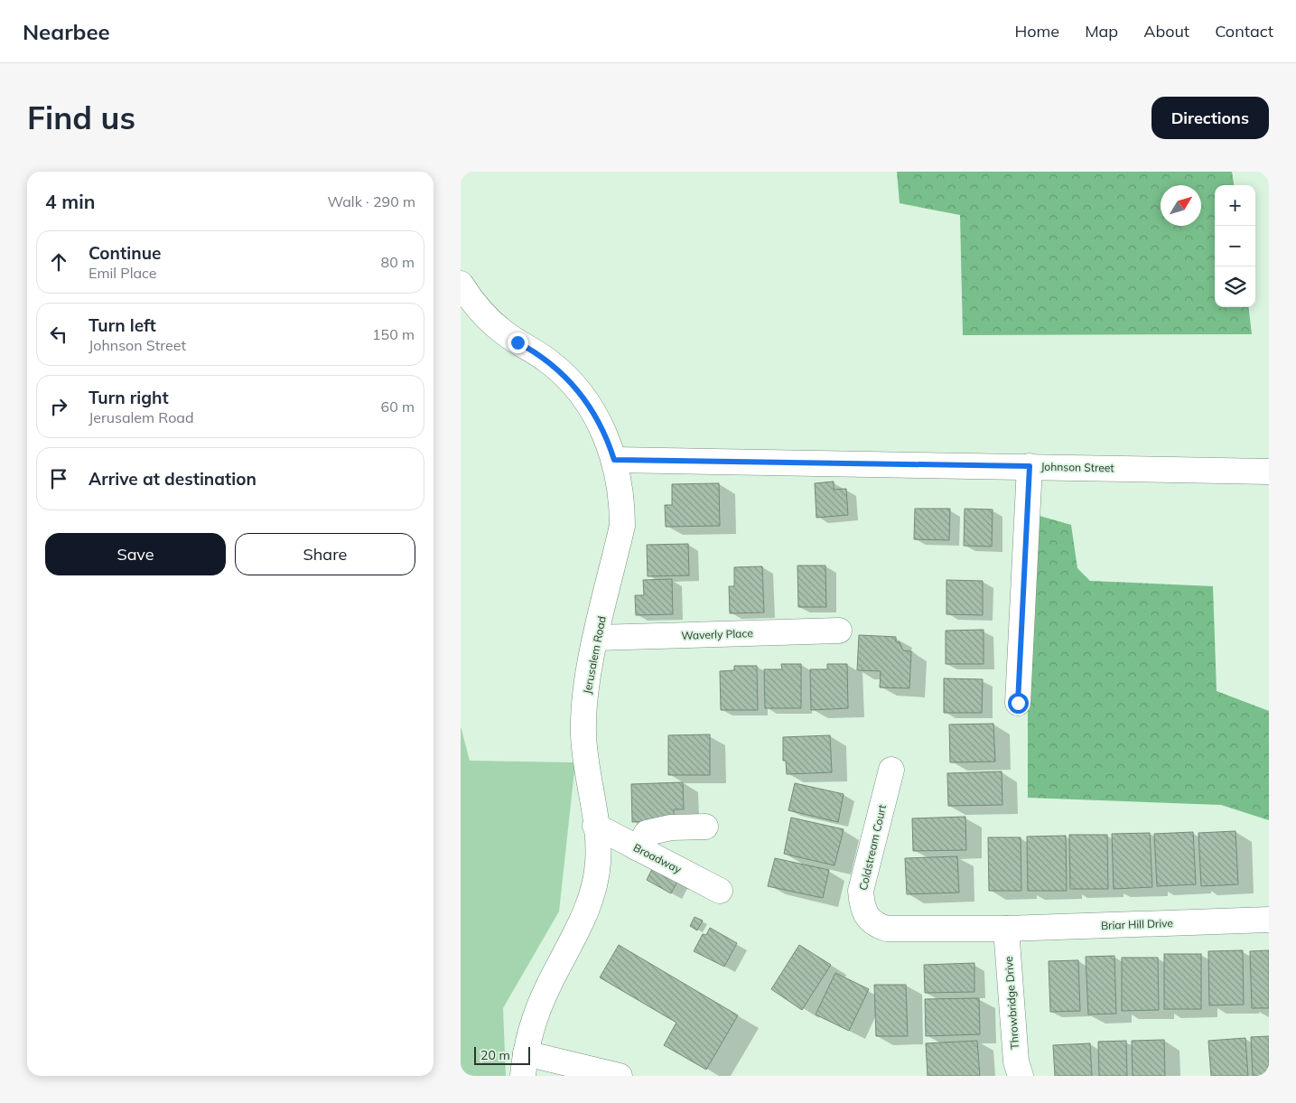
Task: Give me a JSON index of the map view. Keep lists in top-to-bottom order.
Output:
{
  "streets": {
    "street": [
      "Johnson Street",
      "Waverly Place",
      "Jerusalem Road",
      "Coldstream Court",
      "Broadway",
      "Briar Hill Drive",
      "Throwbridge Drive"
    ]
  },
  "crossings": [
    ["Johnson Street", "Jerusalem Road"],
    ["Waverly Place", "Jerusalem Road"],
    ["Jerusalem Road", "Broadway"],
    ["Coldstream Court", "Briar Hill Drive"],
    ["Coldstream Court", "Throwbridge Drive"],
    ["Briar Hill Drive", "Throwbridge Drive"]
  ],
  "scale_bar": "20 m",
  "north": "top right",
  "page": {
    "header": "Nearbee",
    "nav": [
      "Home",
      "Map",
      "About",
      "Contact"
    ],
    "buttons": [
      "Directions",
      ["Save", "Share"]
    ],
    "title": "Find us",
    "heading": ["4 min", "Walk · 290 m"],
    "map_buttons": ["+", "−"],
    "list": [
      ["Continue", "Emil Place", "80 m"],
      ["Turn left", "Johnson Street", "150 m"],
      ["Turn right", "Jerusalem Road", "60 m"],
      "Arrive at destination"
    ],
    "scale": "20 m"
  }
}
